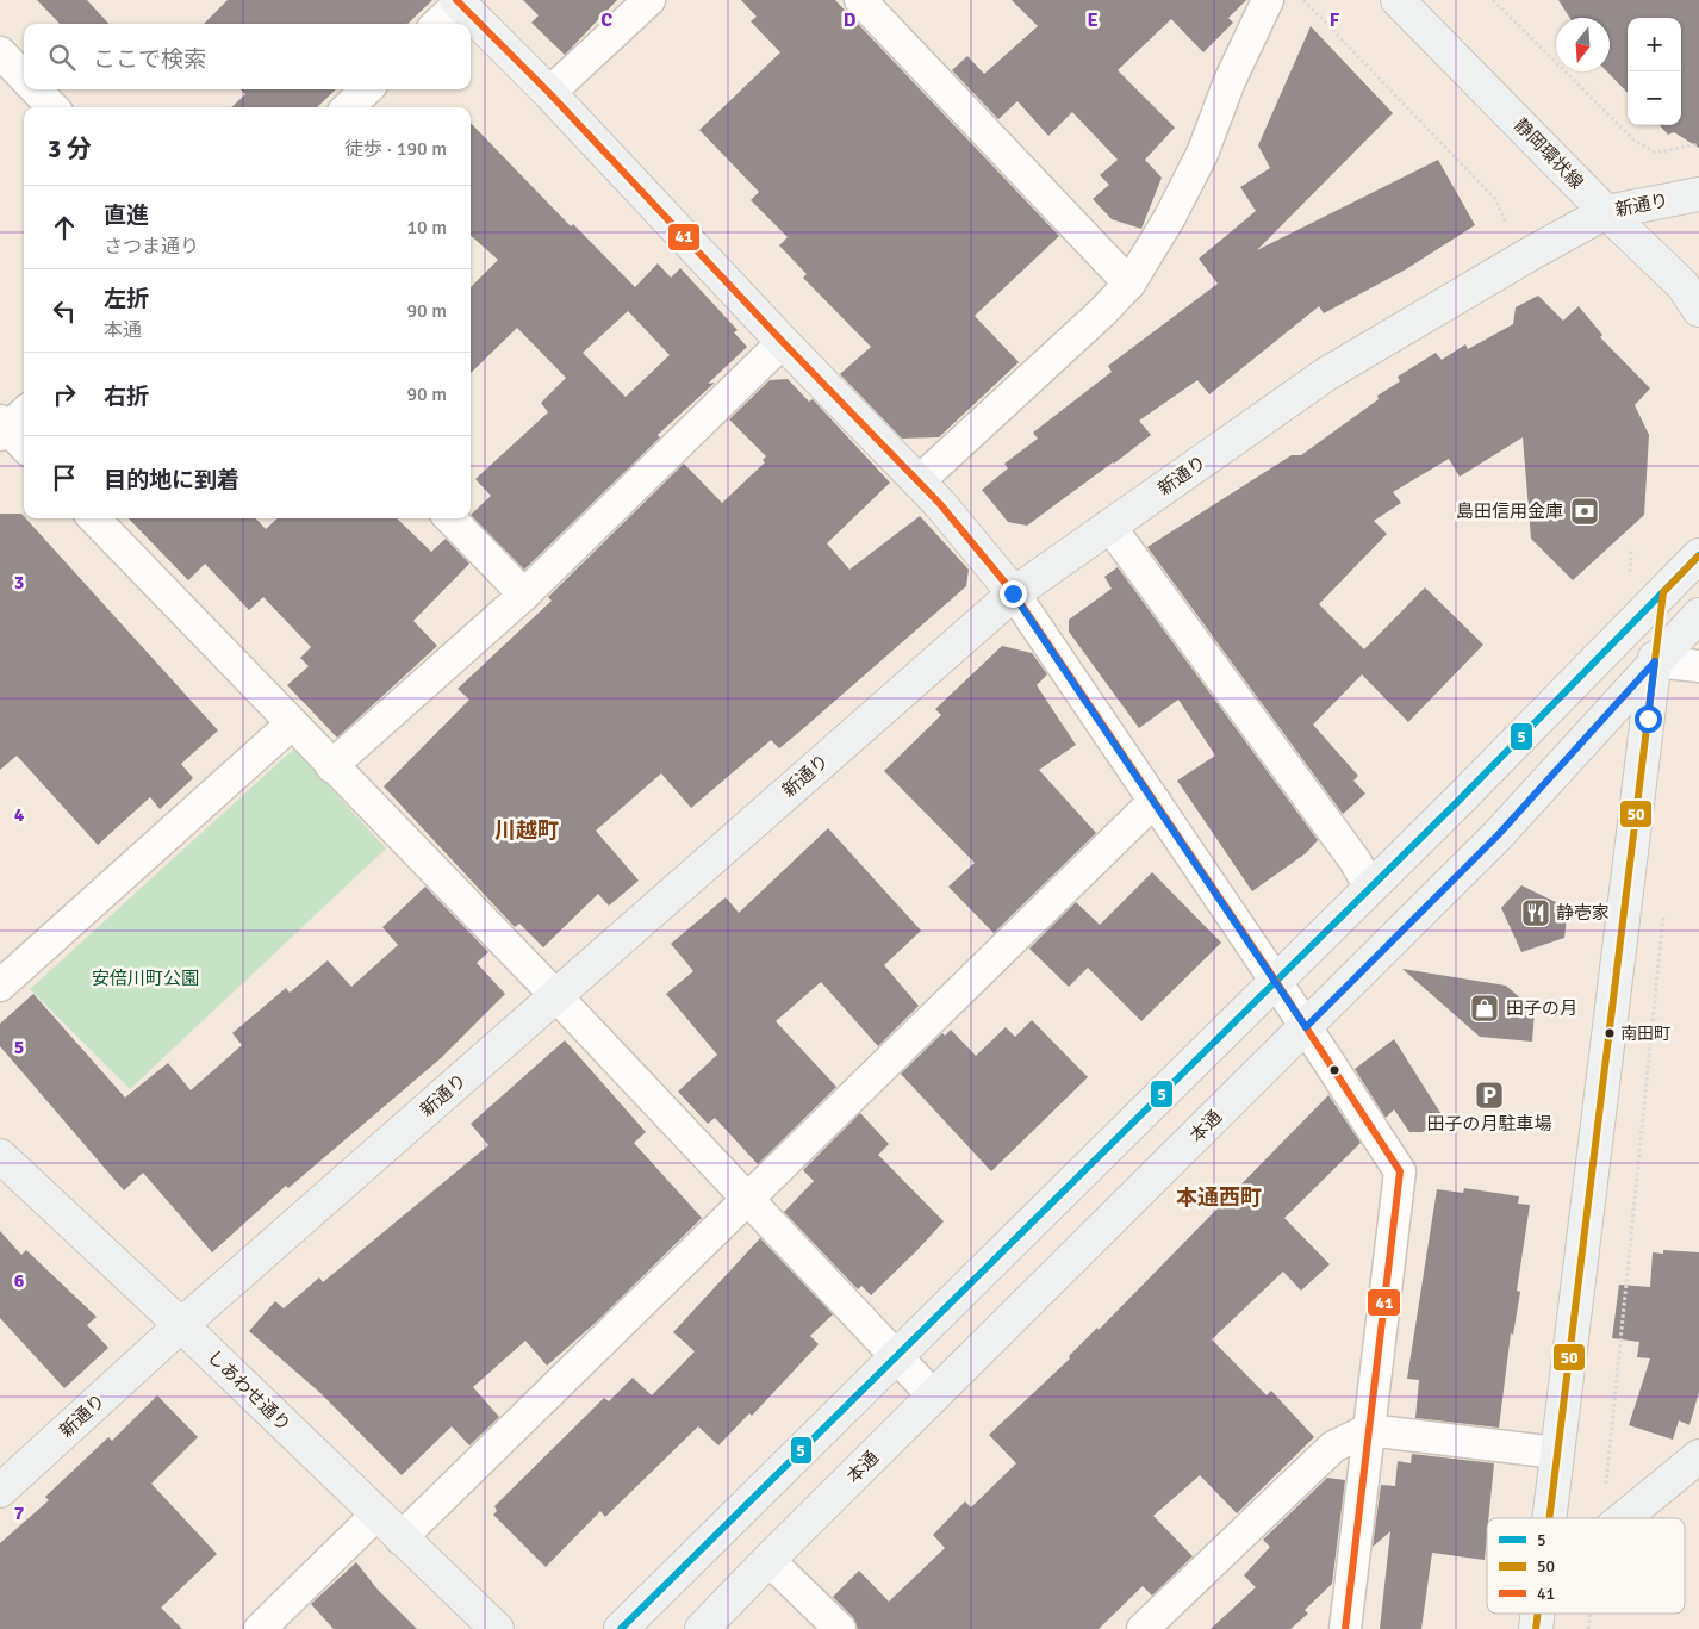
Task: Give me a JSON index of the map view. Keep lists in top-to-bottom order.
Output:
{
  "streets": {
    "main road": [
      "静岡環状線",
      "新通り",
      "本通",
      "しあわせ通り"
    ]
  },
  "crossings": [
    ["静岡環状線", "新通り"],
    ["新通り", "しあわせ通り"]
  ],
  "districts": ["川越町", "本通西町"],
  "parks": ["安倍川町公園"],
  "places": {
    "bank": ["島田信用金庫"],
    "restaurant": ["静壱家"],
    "shop": ["田子の月"],
    "other": ["南田町"],
    "parking": ["田子の月駐車場"]
  },
  "lines": ["transit line 41", "transit line 5", "transit line 50"],
  "legend": ["5", "50", "41"],
  "north": "bottom",
  "page": {
    "map_buttons": ["+", "−"],
    "search": "ここで検索",
    "heading": ["3 分", "徒歩 · 190 m"],
    "list": [
      ["直進", "さつま通り", "10 m"],
      ["左折", "本通", "90 m"],
      ["右折", "90 m"],
      "目的地に到着"
    ]
  },
  "grid": {
    "columns": [
      "C",
      "D",
      "E",
      "F"
    ],
    "rows": [
      "3",
      "4",
      "5",
      "6",
      "7"
    ]
  }
}
